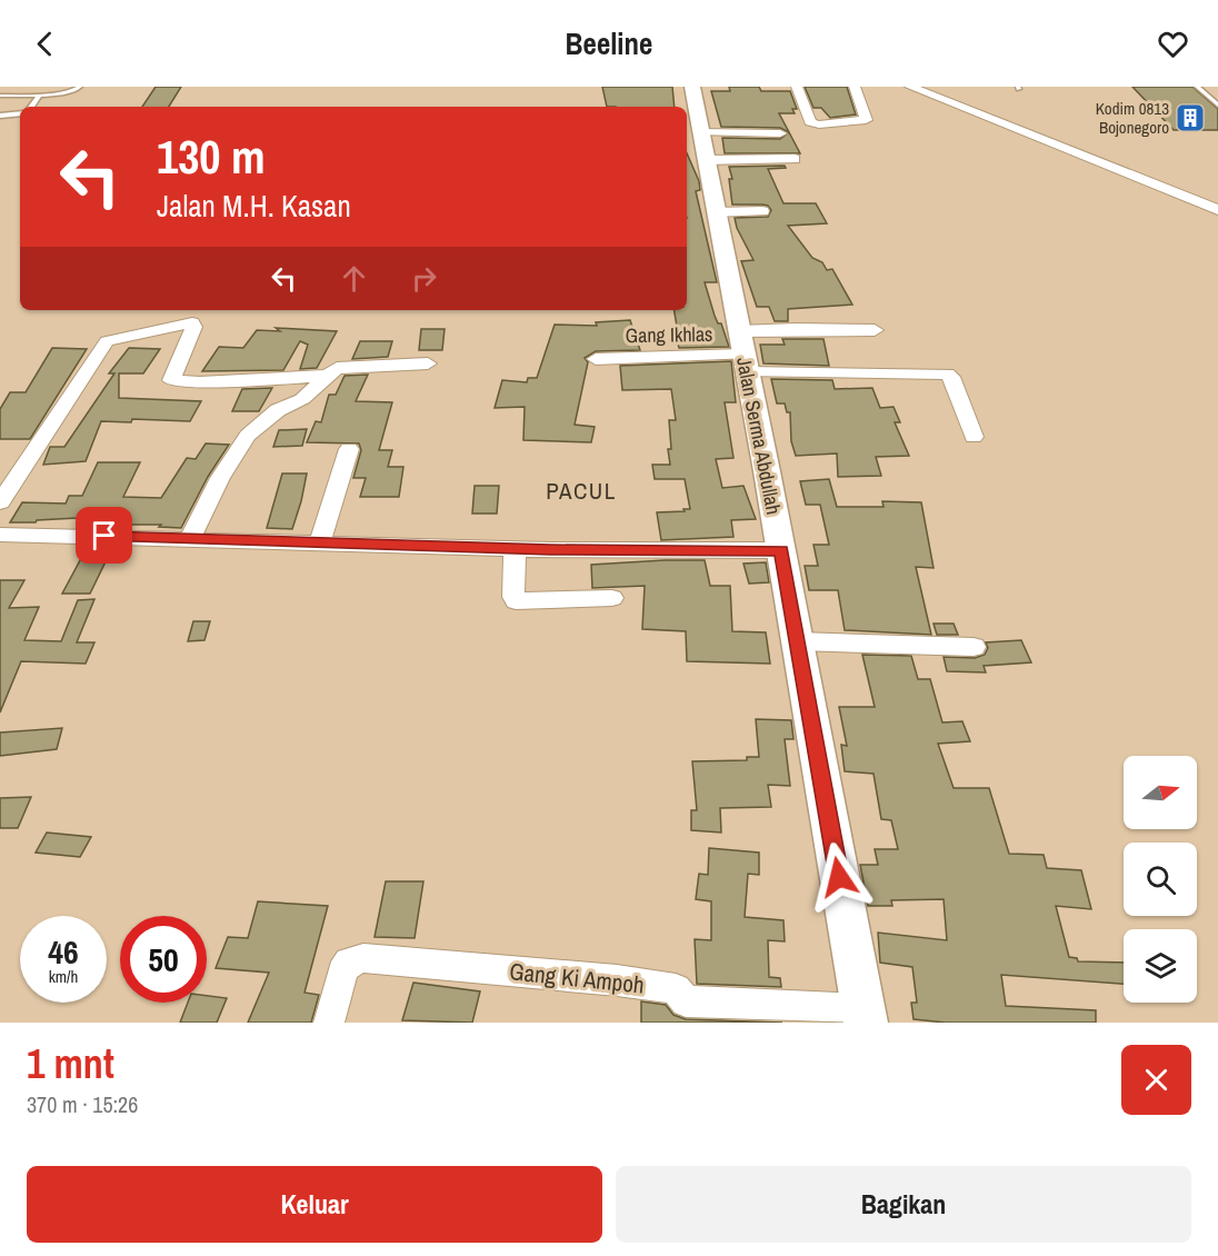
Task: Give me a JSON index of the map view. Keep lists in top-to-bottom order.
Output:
{
  "streets": {
    "main road": ["Jalan Serma Abdullah"],
    "street": ["Gang Ikhlas", "Gang Ki Ampoh"]
  },
  "crossings": [
    ["Gang Ikhlas", "Jalan Serma Abdullah"],
    ["Jalan Serma Abdullah", "Gang Ki Ampoh"]
  ],
  "districts": ["PACUL"],
  "places": {
    "building": ["Kodim 0813 Bojonegoro"]
  },
  "north": "right",
  "page": {
    "header": "Beeline",
    "turn": ["130 m", "Jalan M.H. Kasan"],
    "speed": "46 km/h",
    "limit": "50",
    "heading": ["1 mnt", "370 m · 15:26"],
    "buttons": ["Keluar", "Bagikan"]
  }
}
